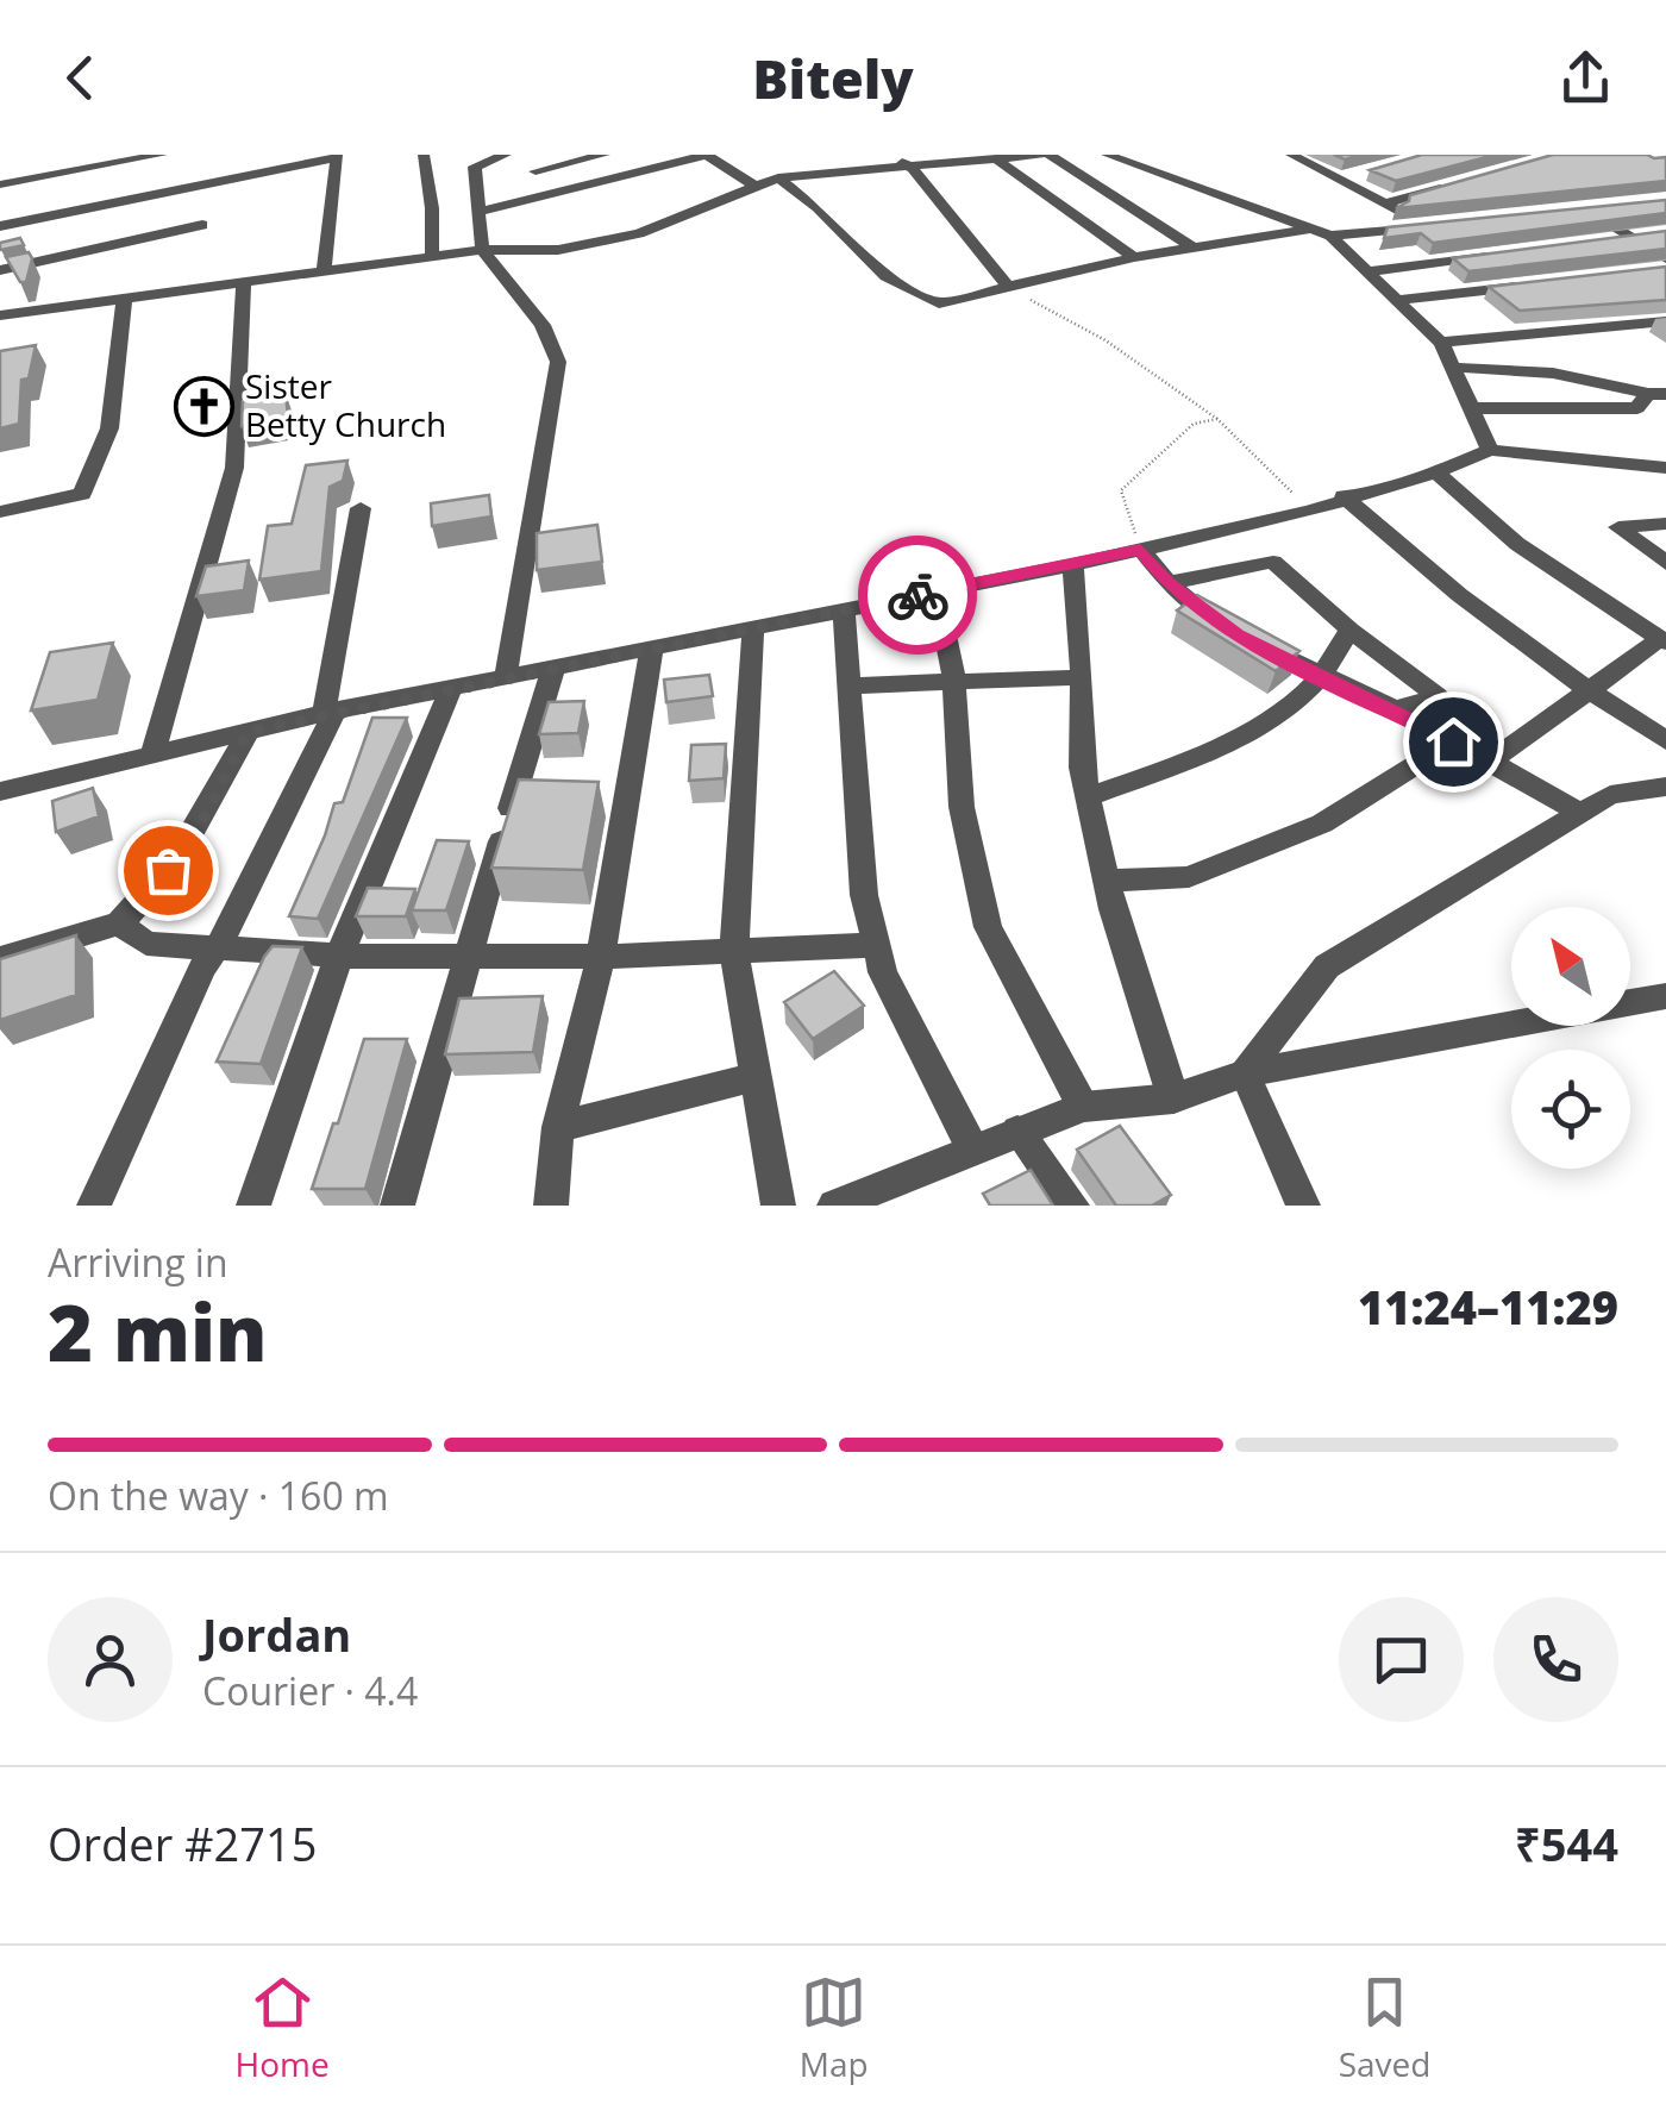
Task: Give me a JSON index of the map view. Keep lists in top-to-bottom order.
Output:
{
  "places": {
    "church": ["Sister Betty Church"]
  },
  "north": "top left",
  "page": {
    "header": "Bitely",
    "heading": ["2 min", "Arriving in", "11:24–11:29"],
    "panel": [
      "Jordan",
      "Courier · 4.4",
      "Order #2715",
      "₹544"
    ],
    "bar": "On the way · 160 m",
    "tabs": ["Home", "Map", "Saved"]
  }
}
